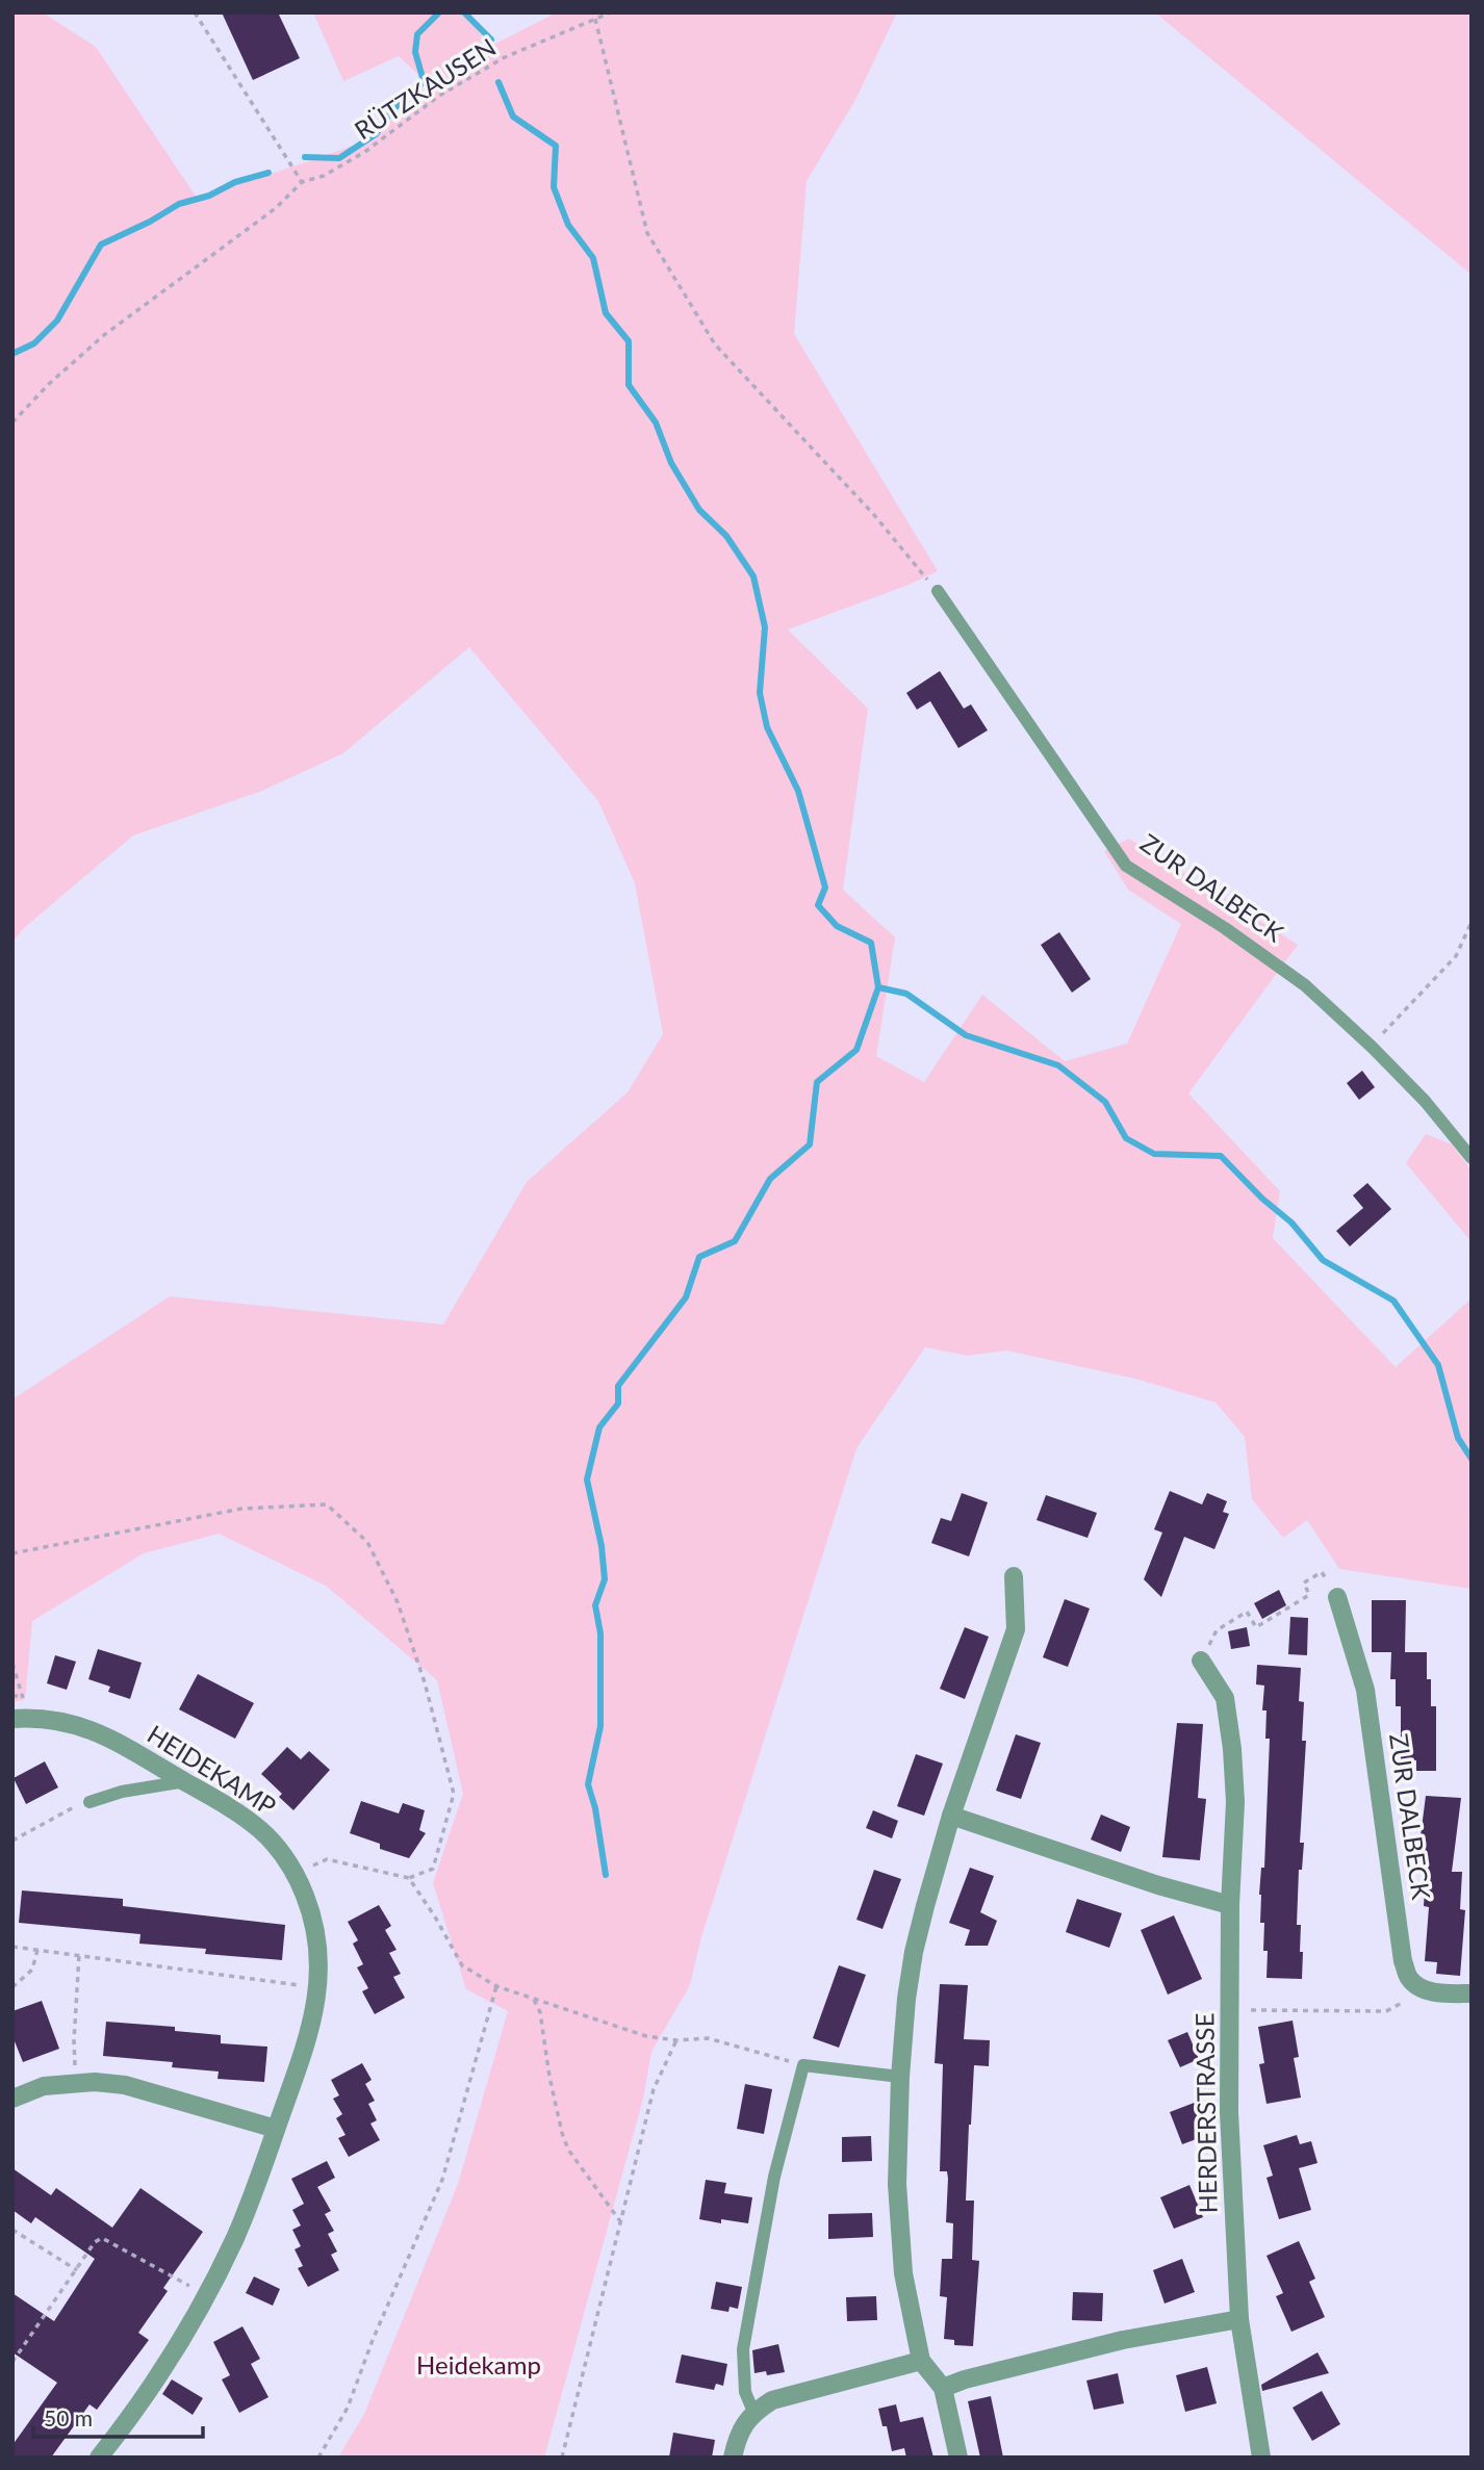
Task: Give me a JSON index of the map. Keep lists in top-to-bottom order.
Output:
{
  "streets": {
    "street": ["ZUR DALBECK", "HEIDEKAMP", "HERDERSTRASSE"],
    "path": ["RÜTZKAUSEN"]
  },
  "parks": ["Heidekamp"],
  "scale_bar": "50 m"
}
